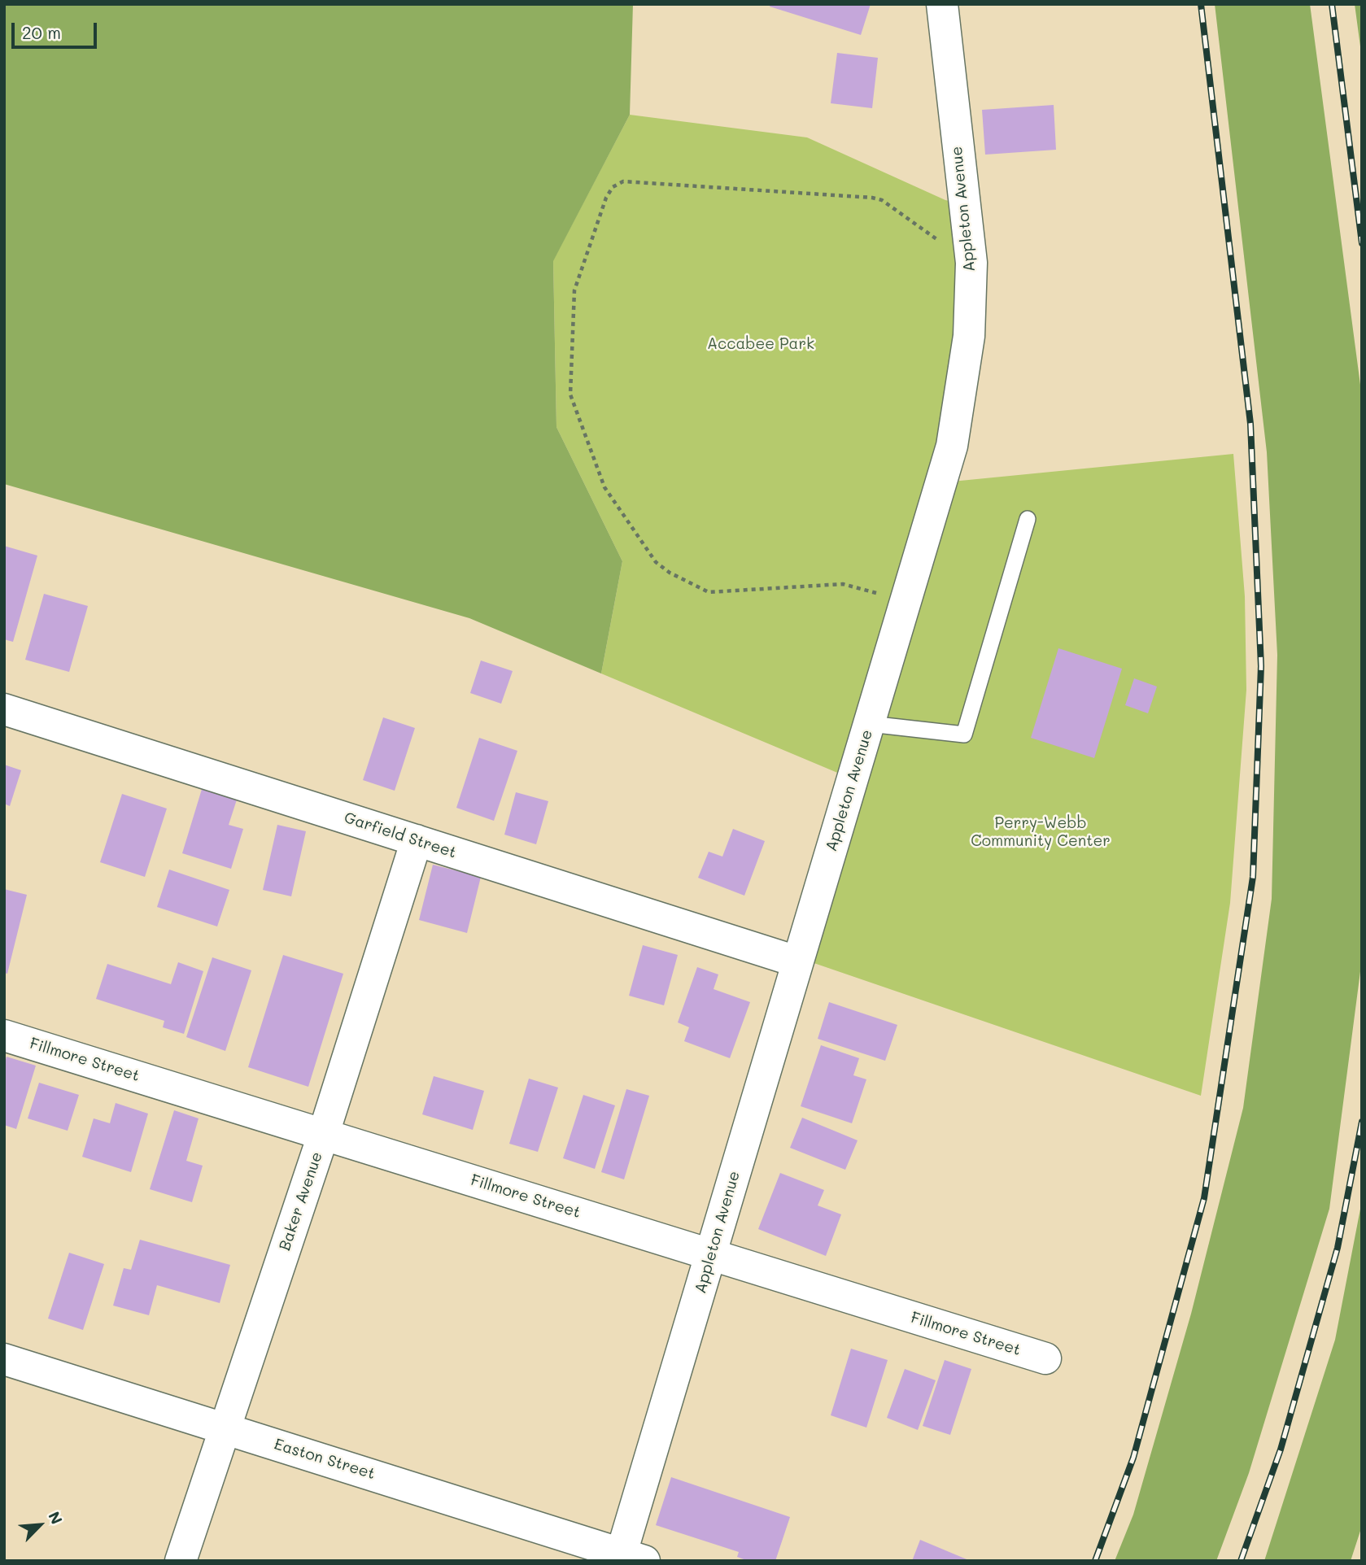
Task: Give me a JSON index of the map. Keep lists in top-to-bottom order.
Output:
{
  "streets": {
    "street": [
      "Appleton Avenue",
      "Garfield Street",
      "Fillmore Street",
      "Baker Avenue",
      "Easton Street"
    ]
  },
  "crossings": [
    ["Appleton Avenue", "Garfield Street"],
    ["Appleton Avenue", "Fillmore Street"],
    ["Appleton Avenue", "Easton Street"],
    ["Garfield Street", "Baker Avenue"],
    ["Fillmore Street", "Baker Avenue"],
    ["Baker Avenue", "Easton Street"]
  ],
  "parks": ["Accabee Park", "Perry-Webb Community Center"],
  "scale_bar": "20 m",
  "north": "top right"
}
